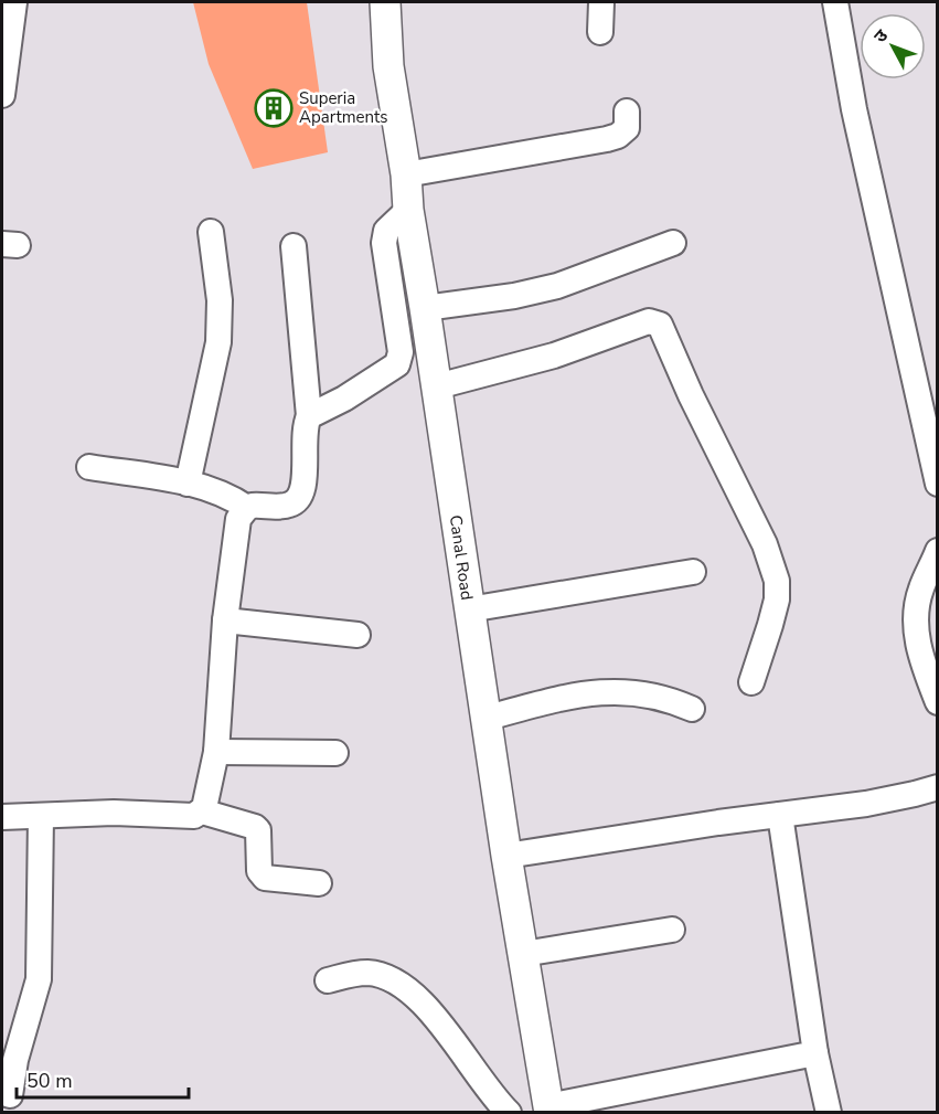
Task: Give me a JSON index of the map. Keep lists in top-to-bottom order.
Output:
{
  "streets": {
    "street": ["Canal Road"]
  },
  "places": {
    "building": ["Superia Apartments"]
  },
  "scale_bar": "50 m",
  "north": "top left"
}
